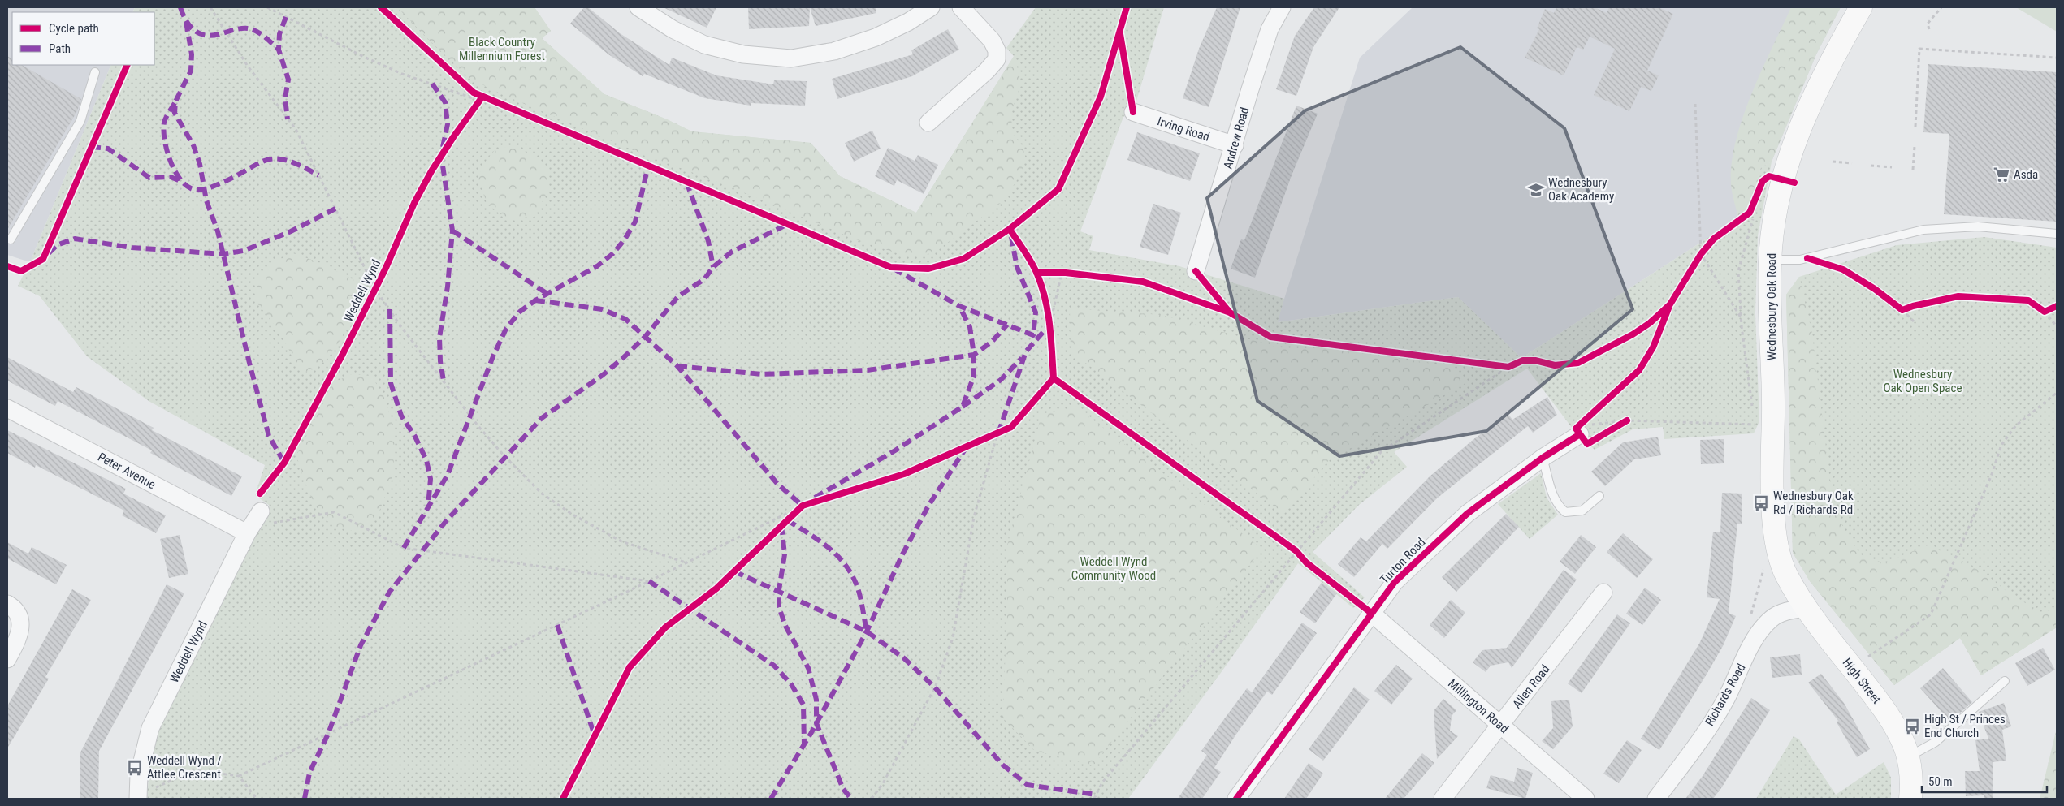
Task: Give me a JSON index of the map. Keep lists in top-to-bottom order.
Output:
{
  "streets": {
    "main road": ["Wednesbury Oak Road", "High Street"],
    "street": [
      "Irving Road",
      "Andrew Road",
      "Weddell Wynd",
      "Peter Avenue",
      "Turton Road",
      "Allen Road",
      "Richards Road",
      "Millington Road"
    ]
  },
  "crossings": [
    ["Irving Road", "Andrew Road"],
    ["Weddell Wynd", "Peter Avenue"],
    ["Wednesbury Oak Road", "High Street"],
    ["Turton Road", "Millington Road"],
    ["High Street", "Richards Road"],
    ["Allen Road", "Millington Road"]
  ],
  "parks": ["Black Country Millennium Forest", "Wednesbury Oak Open Space", "Weddell Wynd Community Wood"],
  "places": {
    "supermarket": ["Asda"],
    "school or university": ["Wednesbury Oak Academy"],
    "bus stop": ["Wednesbury Oak Rd / Richards Rd", "High St / Princes End Church", "Weddell Wynd / Attlee Crescent"]
  },
  "legend": ["Cycle path", "Path"],
  "scale_bar": "50 m"
}
